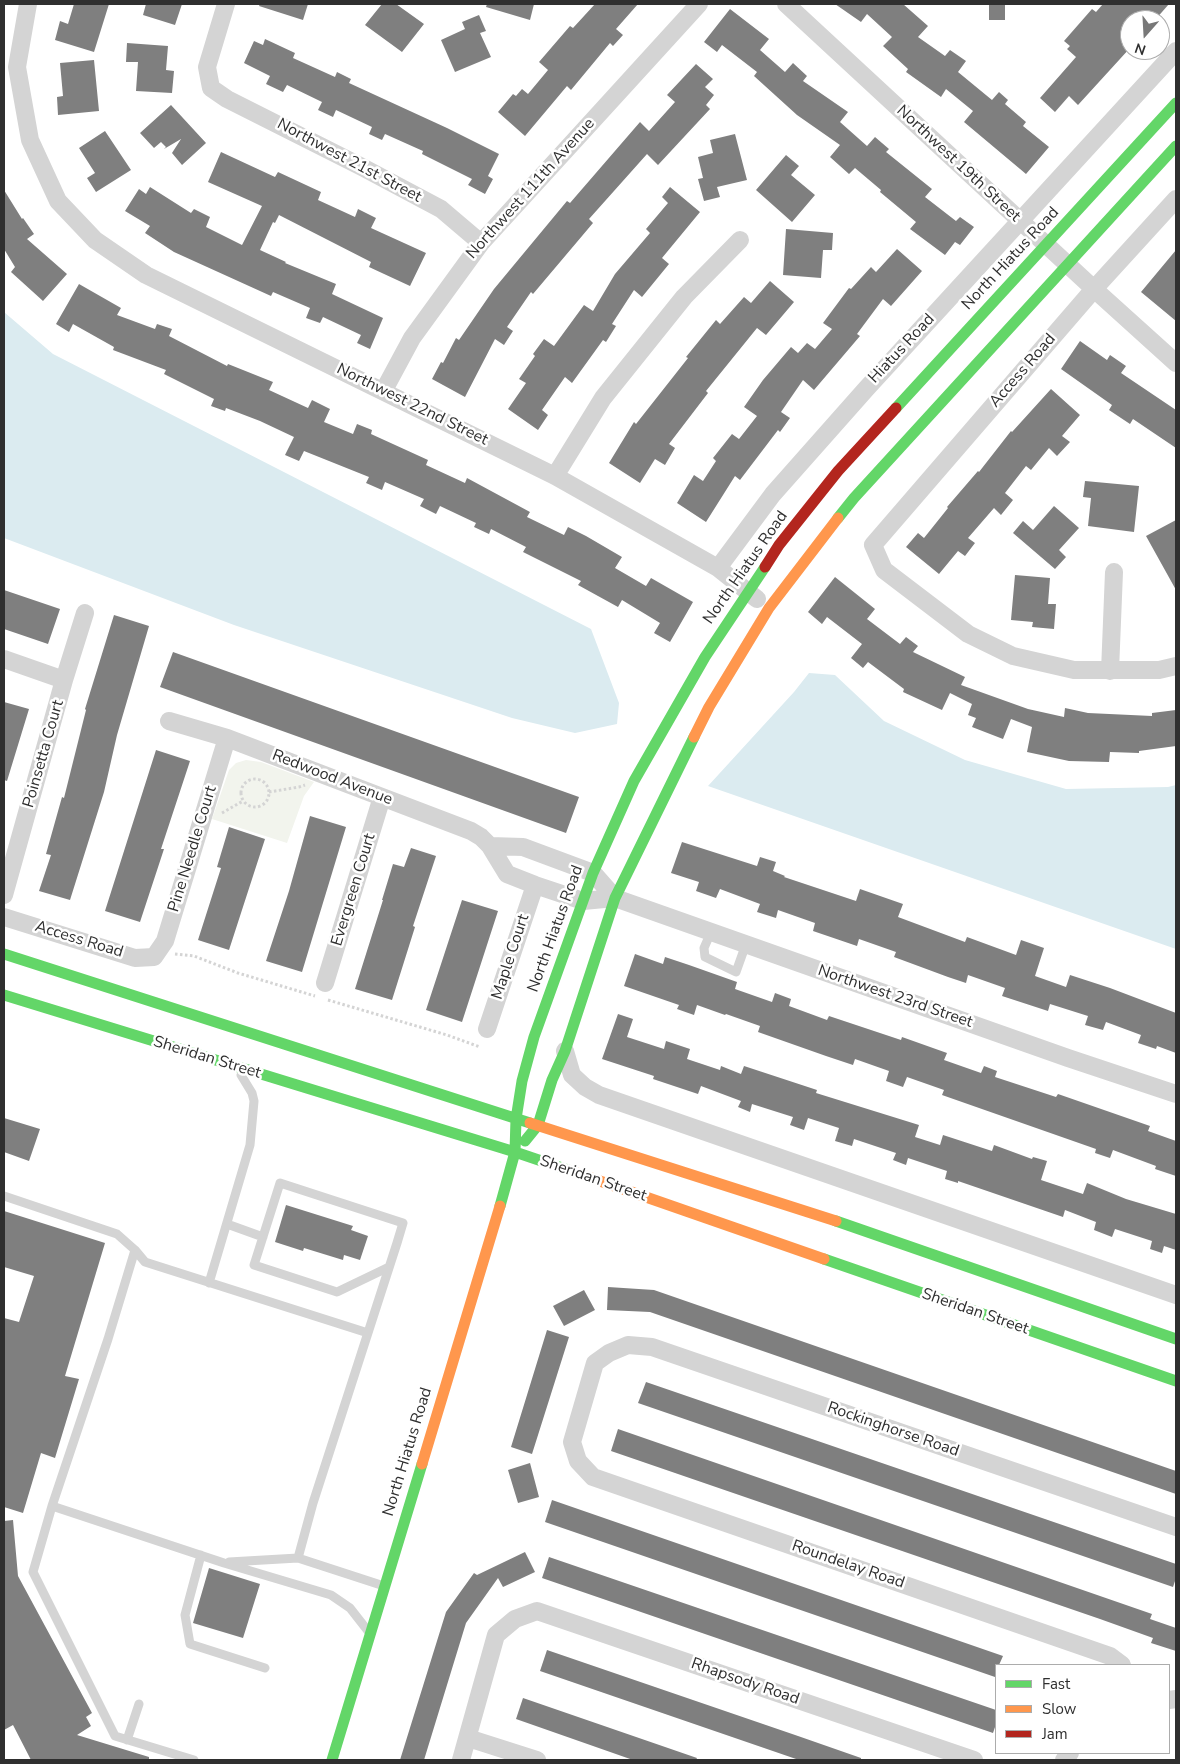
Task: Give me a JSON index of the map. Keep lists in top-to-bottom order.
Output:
{
  "streets": {
    "main road": ["North Hiatus Road", "Sheridan Street"],
    "street": [
      "Northwest 21st Street",
      "Northwest 19th Street",
      "Northwest 111th Avenue",
      "Hiatus Road",
      "Access Road",
      "Northwest 22nd Street",
      "Poinsetta Court",
      "Redwood Avenue",
      "Pine Needle Court",
      "Evergreen Court",
      "Maple Court",
      "Northwest 23rd Street",
      "Rockinghorse Road",
      "Roundelay Road",
      "Rhapsody Road"
    ]
  },
  "crossings": [
    ["Northwest 21st Street", "Northwest 111th Avenue"],
    ["Northwest 19th Street", "North Hiatus Road"],
    ["Northwest 19th Street", "Hiatus Road"],
    ["Northwest 19th Street", "Access Road"],
    ["Northwest 111th Avenue", "Northwest 22nd Street"],
    ["North Hiatus Road", "Northwest 22nd Street"],
    ["North Hiatus Road", "Redwood Avenue"],
    ["North Hiatus Road", "Northwest 23rd Street"],
    ["North Hiatus Road", "Sheridan Street"],
    ["Hiatus Road", "Northwest 22nd Street"],
    ["Access Road", "Pine Needle Court"],
    ["Redwood Avenue", "Pine Needle Court"],
    ["Redwood Avenue", "Evergreen Court"],
    ["Redwood Avenue", "Maple Court"],
    ["Redwood Avenue", "Northwest 23rd Street"],
    ["Rockinghorse Road", "Roundelay Road"]
  ],
  "legend": ["Fast", "Slow", "Jam"],
  "north": "bottom"
}
